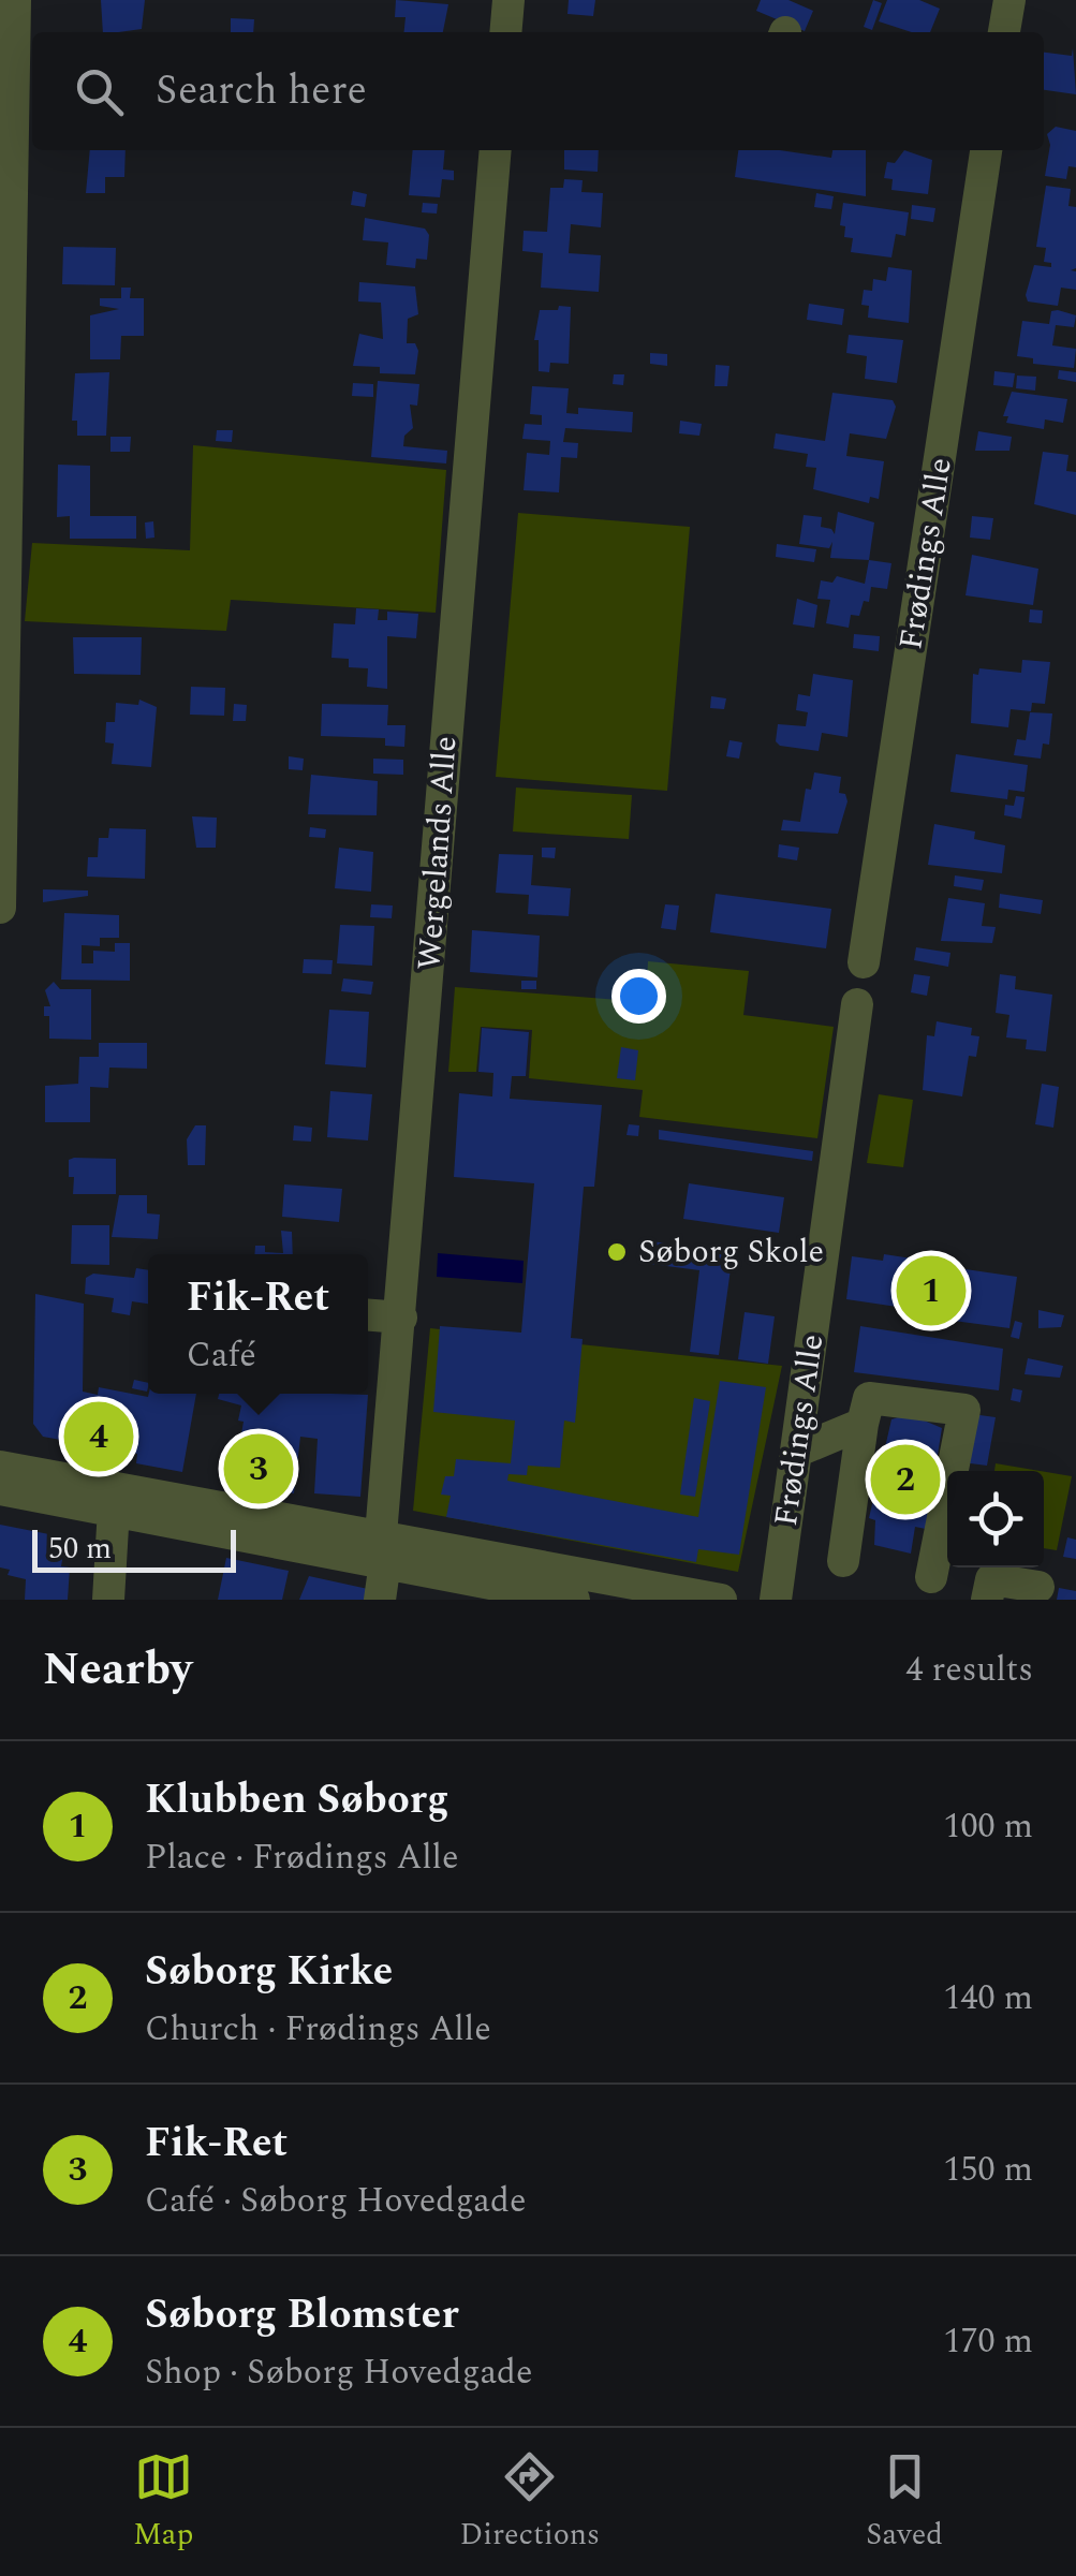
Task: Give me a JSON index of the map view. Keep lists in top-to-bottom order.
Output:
{
  "streets": {
    "street": ["Frødings Alle", "Wergelands Alle"]
  },
  "places": ["Søborg Skole"],
  "scale_bar": "50 m",
  "page": {
    "search": "Search here",
    "pins": [
      "1",
      "4",
      "3",
      "2"
    ],
    "popup": ["Fik-Ret", "Café"],
    "scale": "50 m",
    "heading": ["Nearby", "4 results"],
    "list": [
      {
        "mark": "1",
        "name": "Klubben Søborg",
        "note": "Place · Frødings Alle",
        "value": "100 m"
      },
      {
        "mark": "2",
        "name": "Søborg Kirke",
        "note": "Church · Frødings Alle",
        "value": "140 m"
      },
      {
        "mark": "3",
        "name": "Fik-Ret",
        "note": "Café · Søborg Hovedgade",
        "value": "150 m"
      },
      {
        "mark": "4",
        "name": "Søborg Blomster",
        "note": "Shop · Søborg Hovedgade",
        "value": "170 m"
      }
    ],
    "nav": ["Map", "Directions", "Saved"]
  }
}
